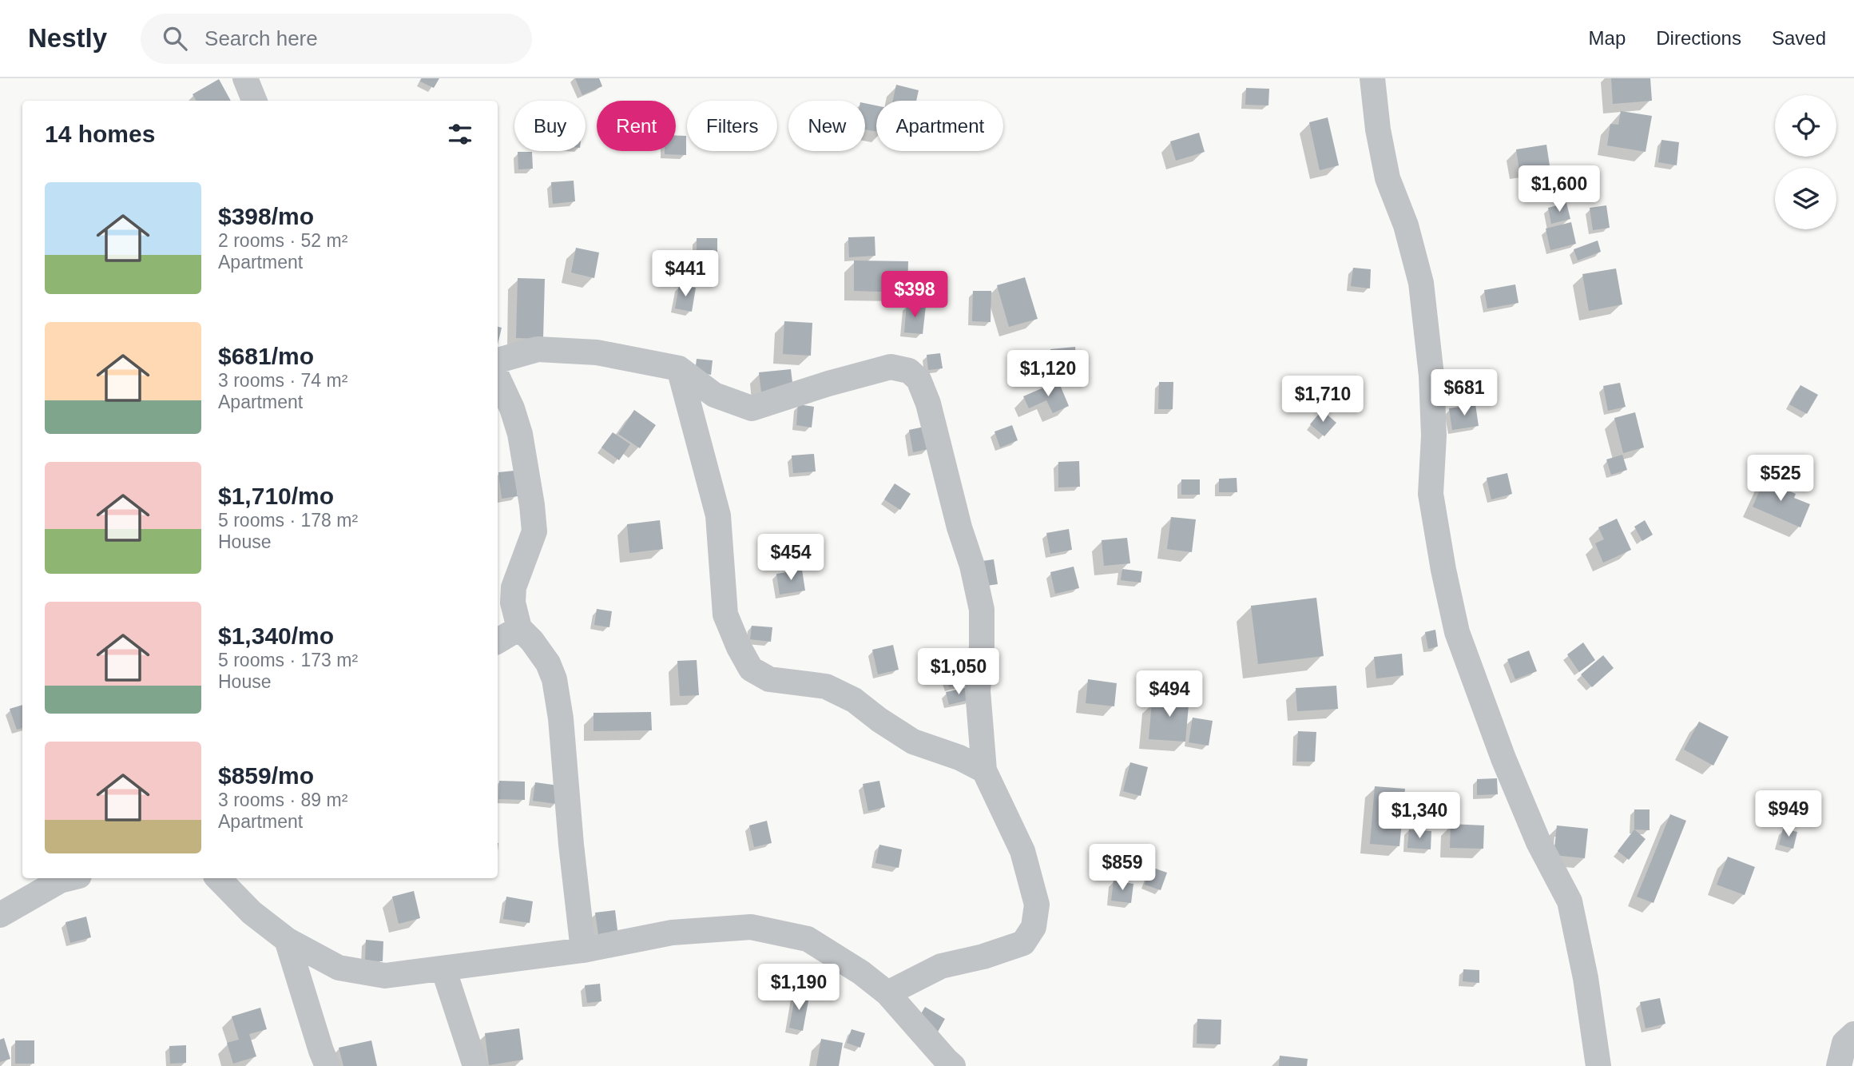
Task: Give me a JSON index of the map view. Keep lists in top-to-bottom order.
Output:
{
  "page": {
    "header": "Nestly",
    "search": "Search here",
    "nav": ["Map", "Directions", "Saved"],
    "chip": [
      "Buy",
      "Rent",
      "Filters",
      "New",
      "Apartment"
    ],
    "heading": "14 homes",
    "price": [
      "$1,600",
      "$441",
      "$398",
      "$1,120",
      "$681",
      "$1,710",
      "$525",
      "$454",
      "$1,050",
      "$494",
      "$949",
      "$1,340",
      "$859",
      "$1,190"
    ],
    "list": [
      {
        "name": "$398/mo",
        "note": "2 rooms · 52 m² · Apartment"
      },
      {
        "name": "$681/mo",
        "note": "3 rooms · 74 m² · Apartment"
      },
      {
        "name": "$1,710/mo",
        "note": "5 rooms · 178 m² · House"
      },
      {
        "name": "$1,340/mo",
        "note": "5 rooms · 173 m² · House"
      },
      {
        "name": "$859/mo",
        "note": "3 rooms · 89 m² · Apartment"
      }
    ]
  }
}
